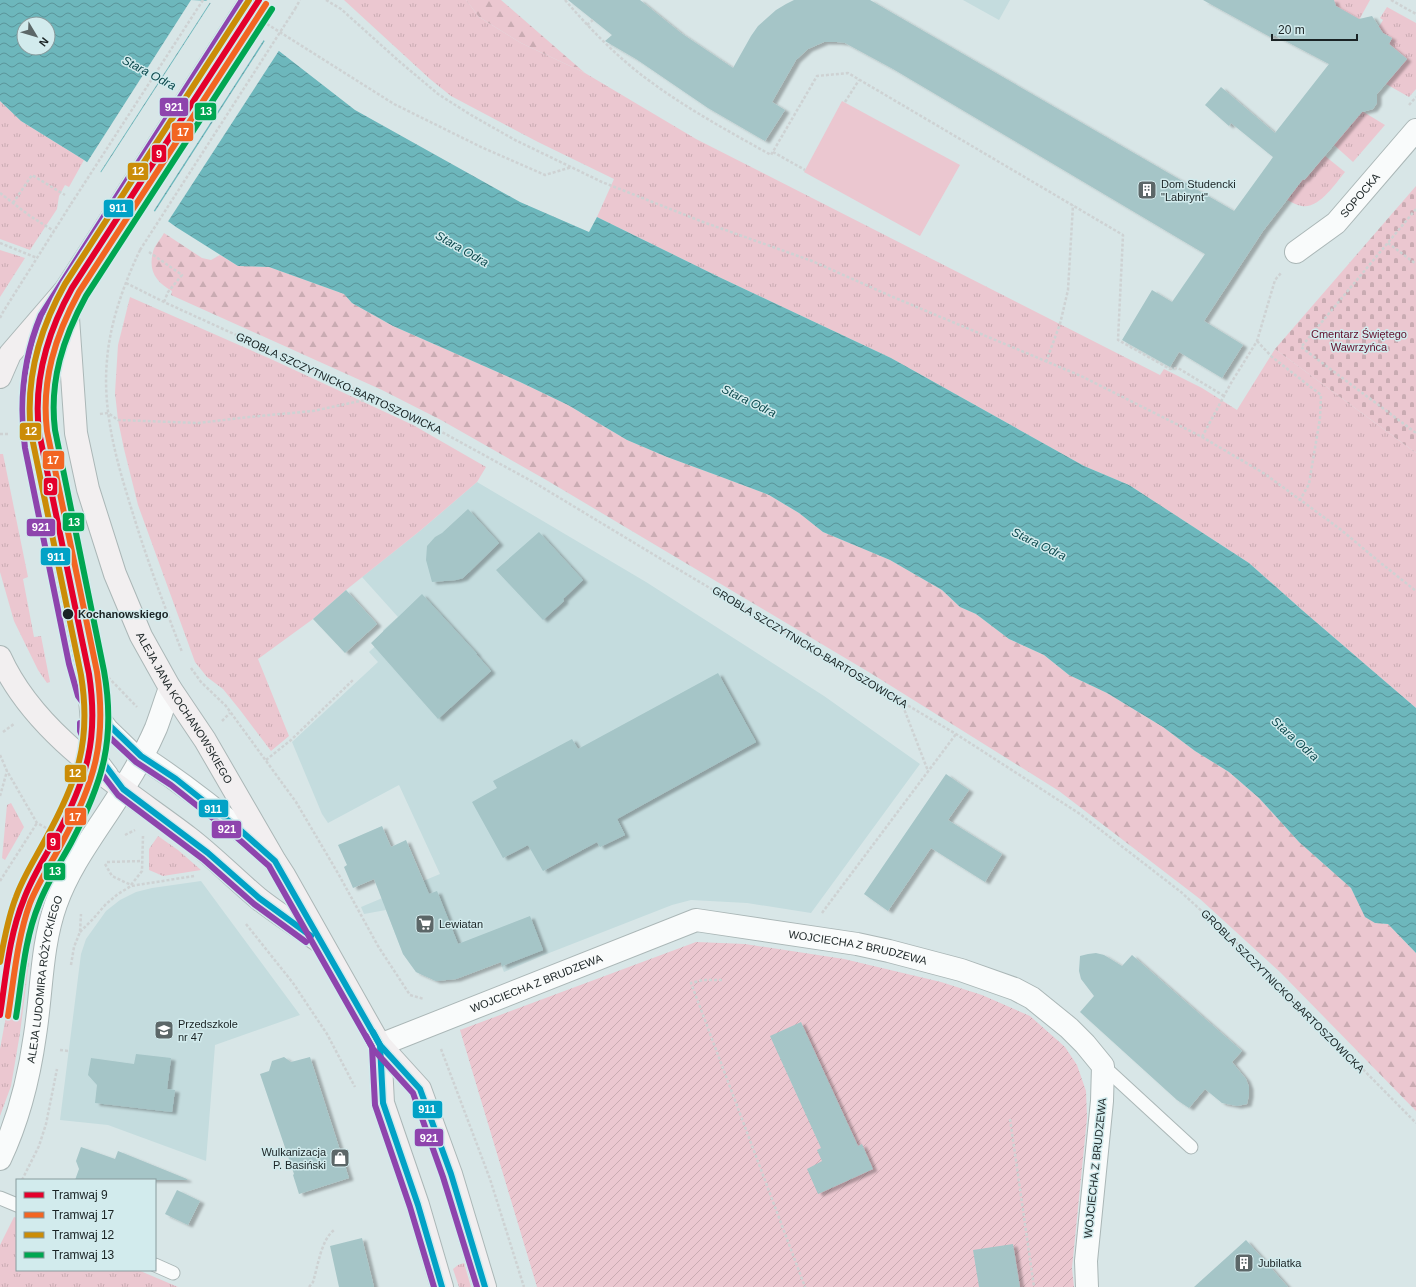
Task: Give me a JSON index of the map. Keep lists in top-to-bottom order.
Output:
{
  "streets": {
    "main road": ["ALEJA JANA KOCHANOWSKIEGO"],
    "street": ["SOPOCKA", "WOJCIECHA Z BRUDZEWA", "ALEJA LUDOMIRA RÓŻYCKIEGO"],
    "path": ["GROBLA SZCZYTNICKO-BARTOSZOWICKA"]
  },
  "crossings": [
    ["ALEJA JANA KOCHANOWSKIEGO", "WOJCIECHA Z BRUDZEWA"],
    ["ALEJA JANA KOCHANOWSKIEGO", "ALEJA LUDOMIRA RÓŻYCKIEGO"]
  ],
  "water": ["Stara Odra"],
  "parks": ["Cmentarz Świętego Wawrzyńca"],
  "places": {
    "building": ["Dom Studencki \"Labirynt\"", "Jubilatka"],
    "other": ["Kochanowskiego"],
    "supermarket": ["Lewiatan"],
    "school or university": ["Przedszkole nr 47"],
    "shop": ["Wulkanizacja P. Basiński"]
  },
  "lines": [
    "tram line 9",
    "tram line 12",
    "transit line 911",
    "transit line 921",
    "tram line 17",
    "tram line 13"
  ],
  "legend": [
    "Tramwaj 9",
    "Tramwaj 17",
    "Tramwaj 12",
    "Tramwaj 13"
  ],
  "scale_bar": "20 m",
  "north": "bottom right"
}
